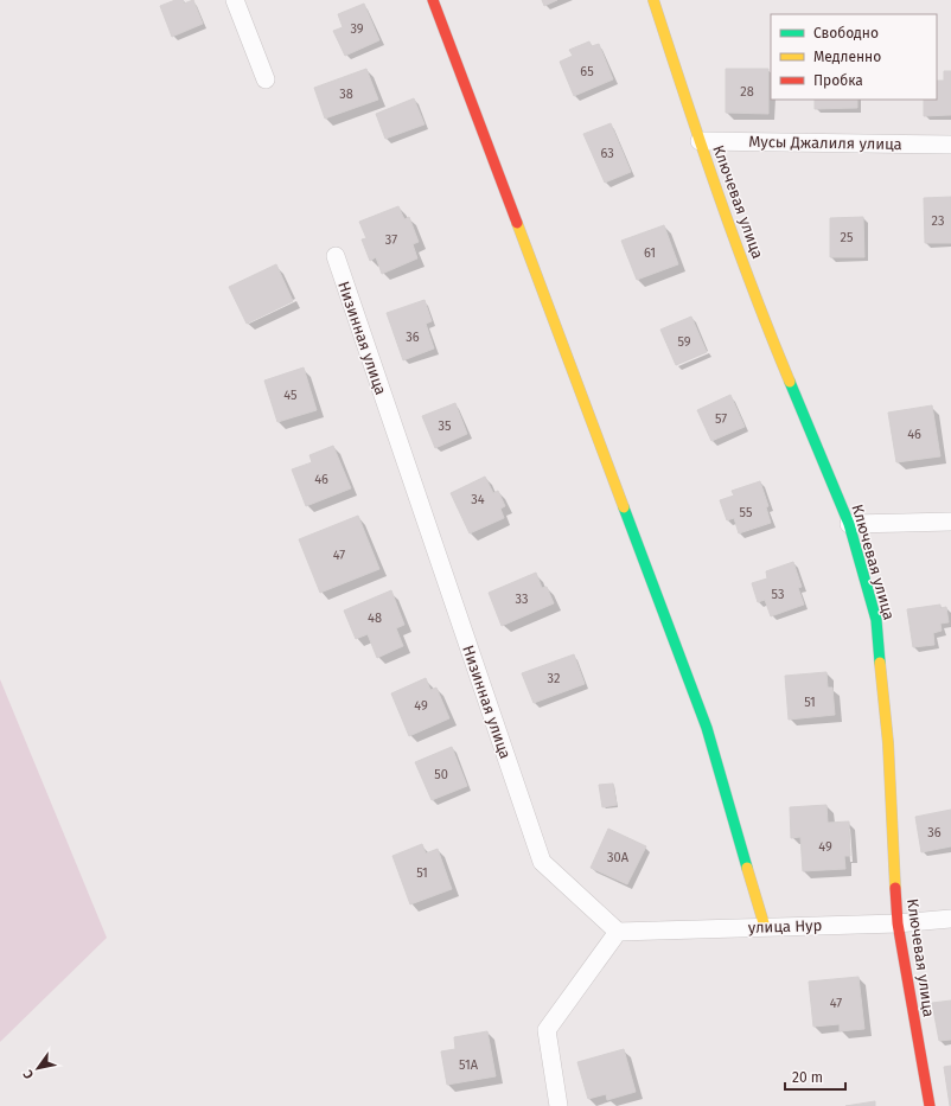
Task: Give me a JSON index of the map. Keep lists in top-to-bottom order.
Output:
{
  "streets": {
    "street": [
      "Мусы Джалиля улица",
      "Ключевая улица",
      "Низинная улица",
      "улица Нур"
    ]
  },
  "crossings": [
    ["Мусы Джалиля улица", "Ключевая улица"],
    ["Ключевая улица", "улица Нур"],
    ["Низинная улица", "улица Нур"]
  ],
  "house_numbers": [
    "39",
    "65",
    "28",
    "38",
    "63",
    "23",
    "25",
    "37",
    "61",
    "36",
    "59",
    "45",
    "57",
    "35",
    "46",
    "46",
    "34",
    "55",
    "47",
    "53",
    "33",
    "48",
    "32",
    "51",
    "49",
    "50",
    "36",
    "49",
    "30А",
    "51",
    "47",
    "51А"
  ],
  "legend": ["Свободно", "Медленно", "Пробка"],
  "scale_bar": "20 m",
  "north": "bottom left"
}
